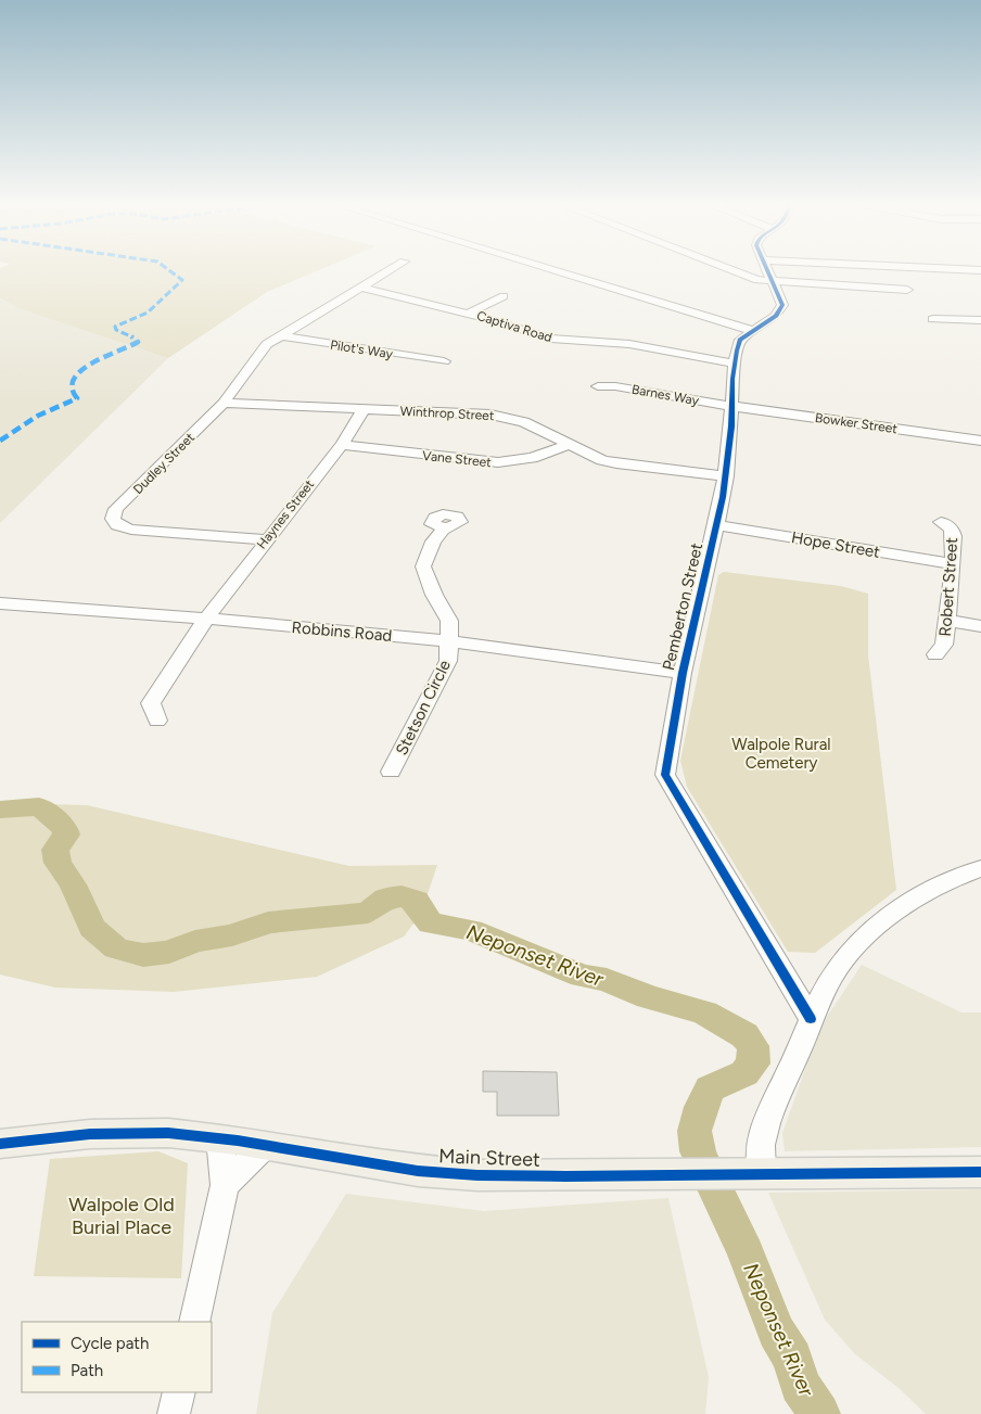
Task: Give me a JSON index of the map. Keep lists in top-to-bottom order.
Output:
{
  "streets": {
    "main road": ["Main Street"],
    "street": [
      "Captiva Road",
      "Pilot's Way",
      "Barnes Way",
      "Winthrop Street",
      "Bowker Street",
      "Vane Street",
      "Dudley Street",
      "Haynes Street",
      "Hope Street",
      "Robert Street",
      "Pemberton Street",
      "Robbins Road",
      "Stetson Circle"
    ]
  },
  "crossings": [
    ["Captiva Road", "Dudley Street"],
    ["Captiva Road", "Pemberton Street"],
    ["Pilot's Way", "Dudley Street"],
    ["Barnes Way", "Bowker Street"],
    ["Barnes Way", "Pemberton Street"],
    ["Winthrop Street", "Vane Street"],
    ["Winthrop Street", "Dudley Street"],
    ["Winthrop Street", "Haynes Street"],
    ["Winthrop Street", "Pemberton Street"],
    ["Bowker Street", "Pemberton Street"],
    ["Vane Street", "Haynes Street"],
    ["Dudley Street", "Haynes Street"],
    ["Haynes Street", "Robbins Road"],
    ["Hope Street", "Robert Street"],
    ["Hope Street", "Pemberton Street"],
    ["Pemberton Street", "Robbins Road"],
    ["Robbins Road", "Stetson Circle"]
  ],
  "water": ["Neponset River"],
  "parks": ["Walpole Rural Cemetery", "Walpole Old Burial Place"],
  "legend": ["Cycle path", "Path"]
}
